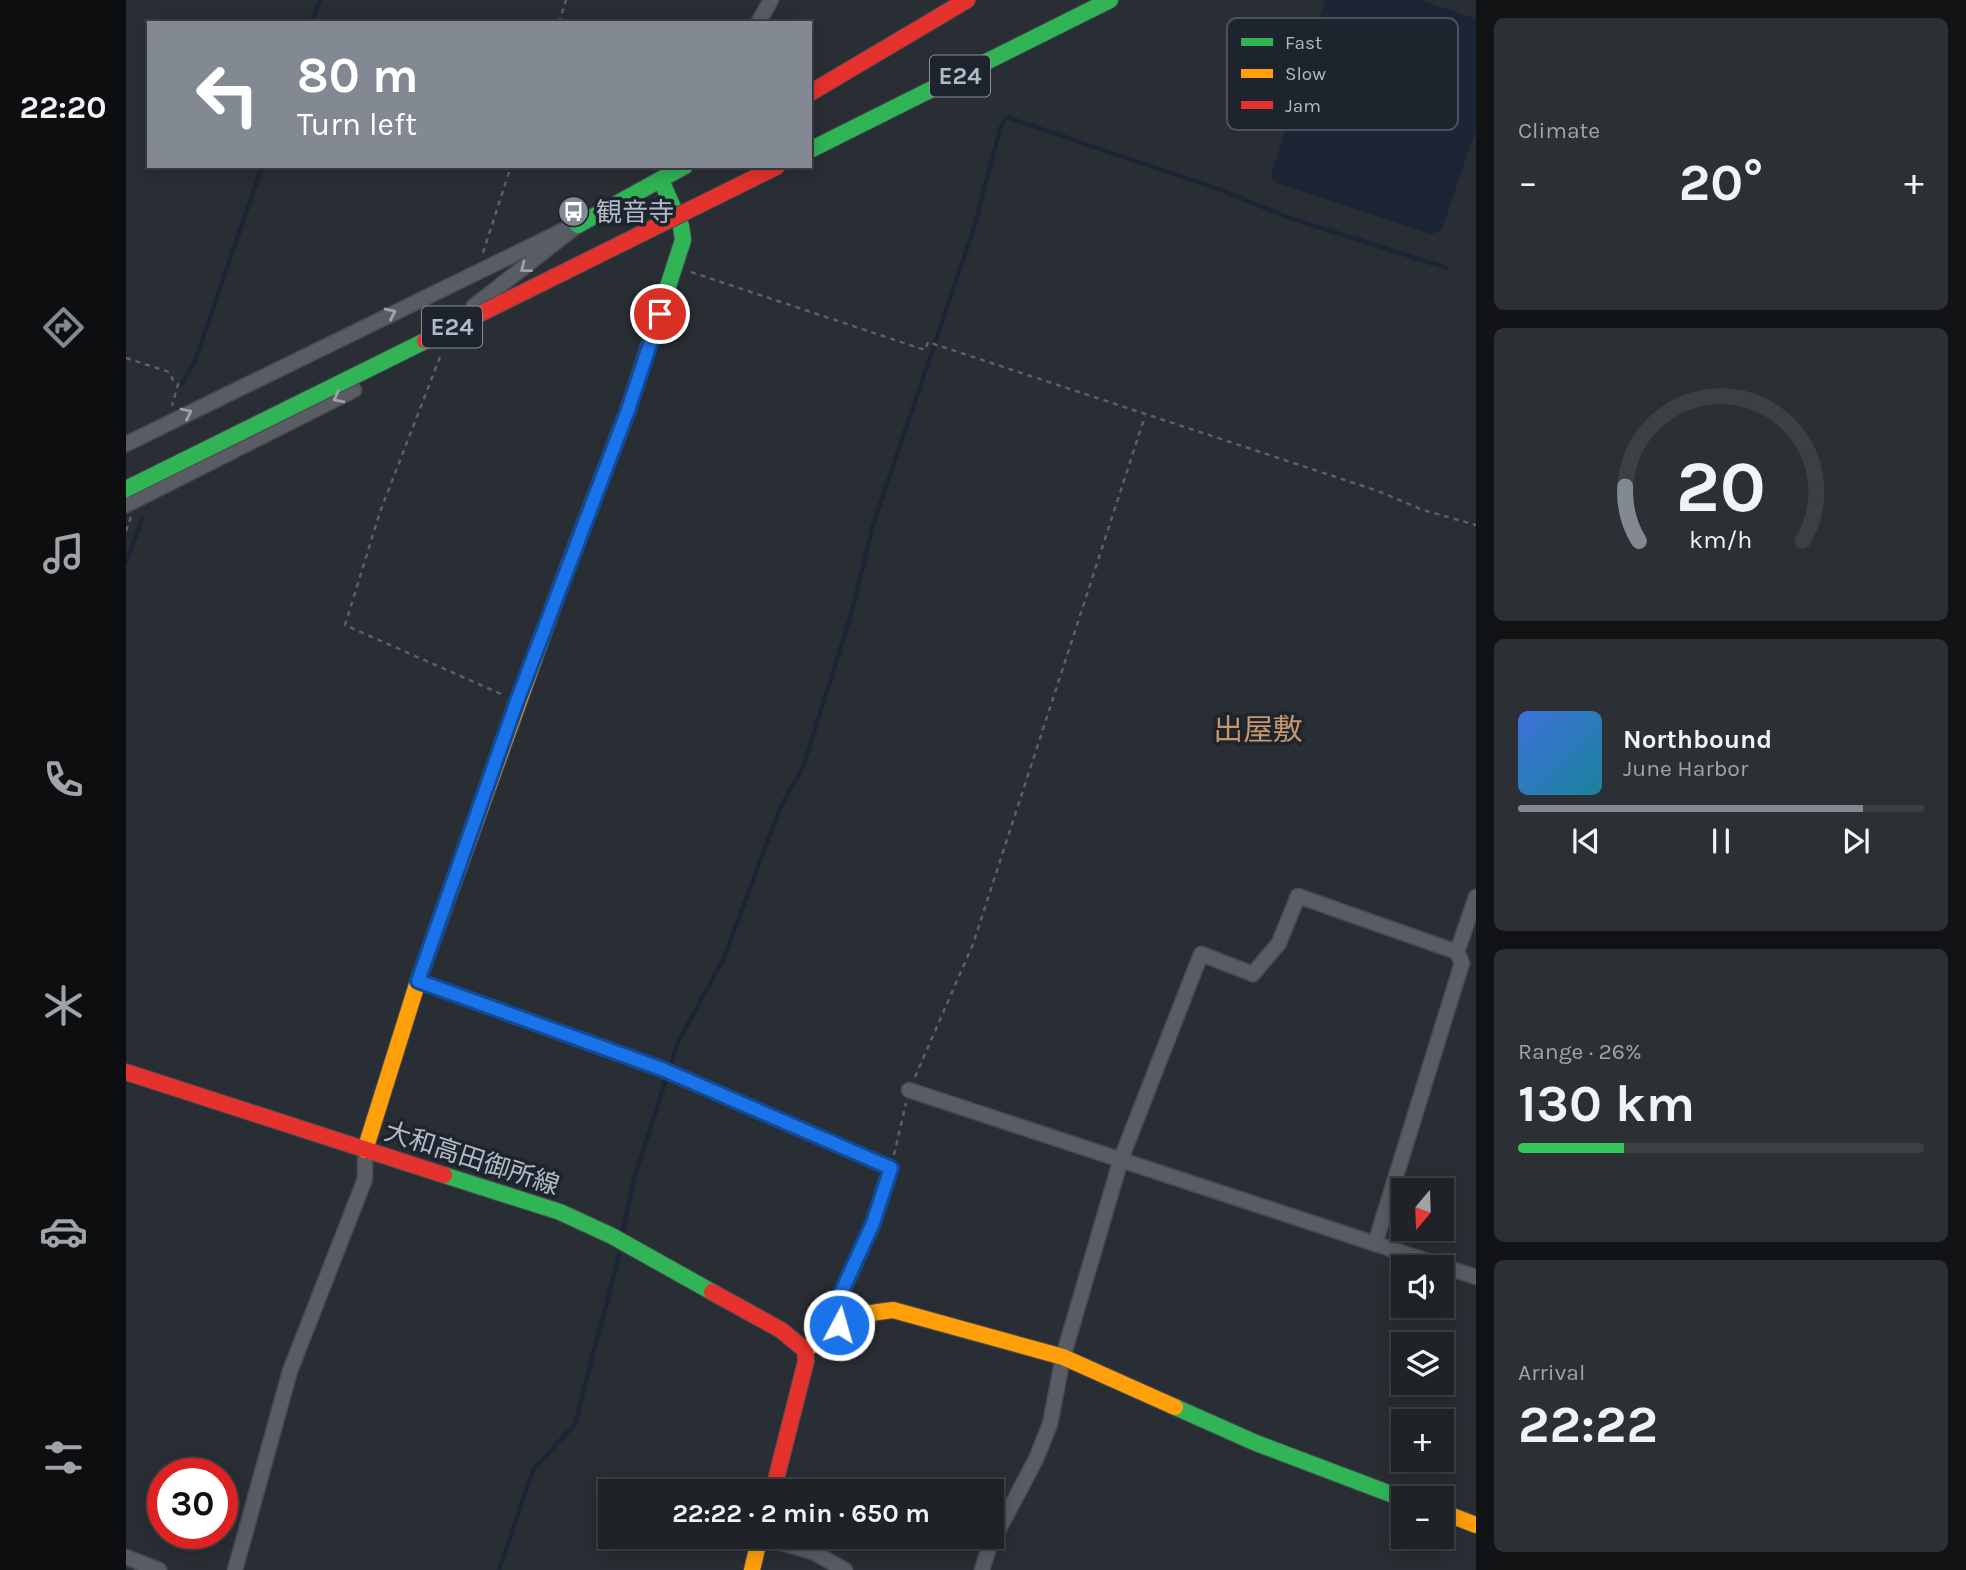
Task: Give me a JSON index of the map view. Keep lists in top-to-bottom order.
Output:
{
  "streets": {
    "main road": ["E24", "大和高田御所線"]
  },
  "districts": ["出屋敷"],
  "places": {
    "bus stop": ["観音寺"]
  },
  "legend": ["Fast", "Slow", "Jam"],
  "north": "bottom",
  "page": {
    "tabs": "22:20",
    "tile": [
      "Climate",
      ["Range · 26%", "130 km"],
      ["Arrival", "22:22"]
    ],
    "turn": ["80 m", "Turn left"],
    "heat": ["−", "20°", "+"],
    "song": ["Northbound", "June Harbor"],
    "map_buttons": ["+", "−"],
    "limit": "30",
    "trip": "22:22 · 2 min · 650 m",
    "gauge": ["20", "km/h"]
  }
}
